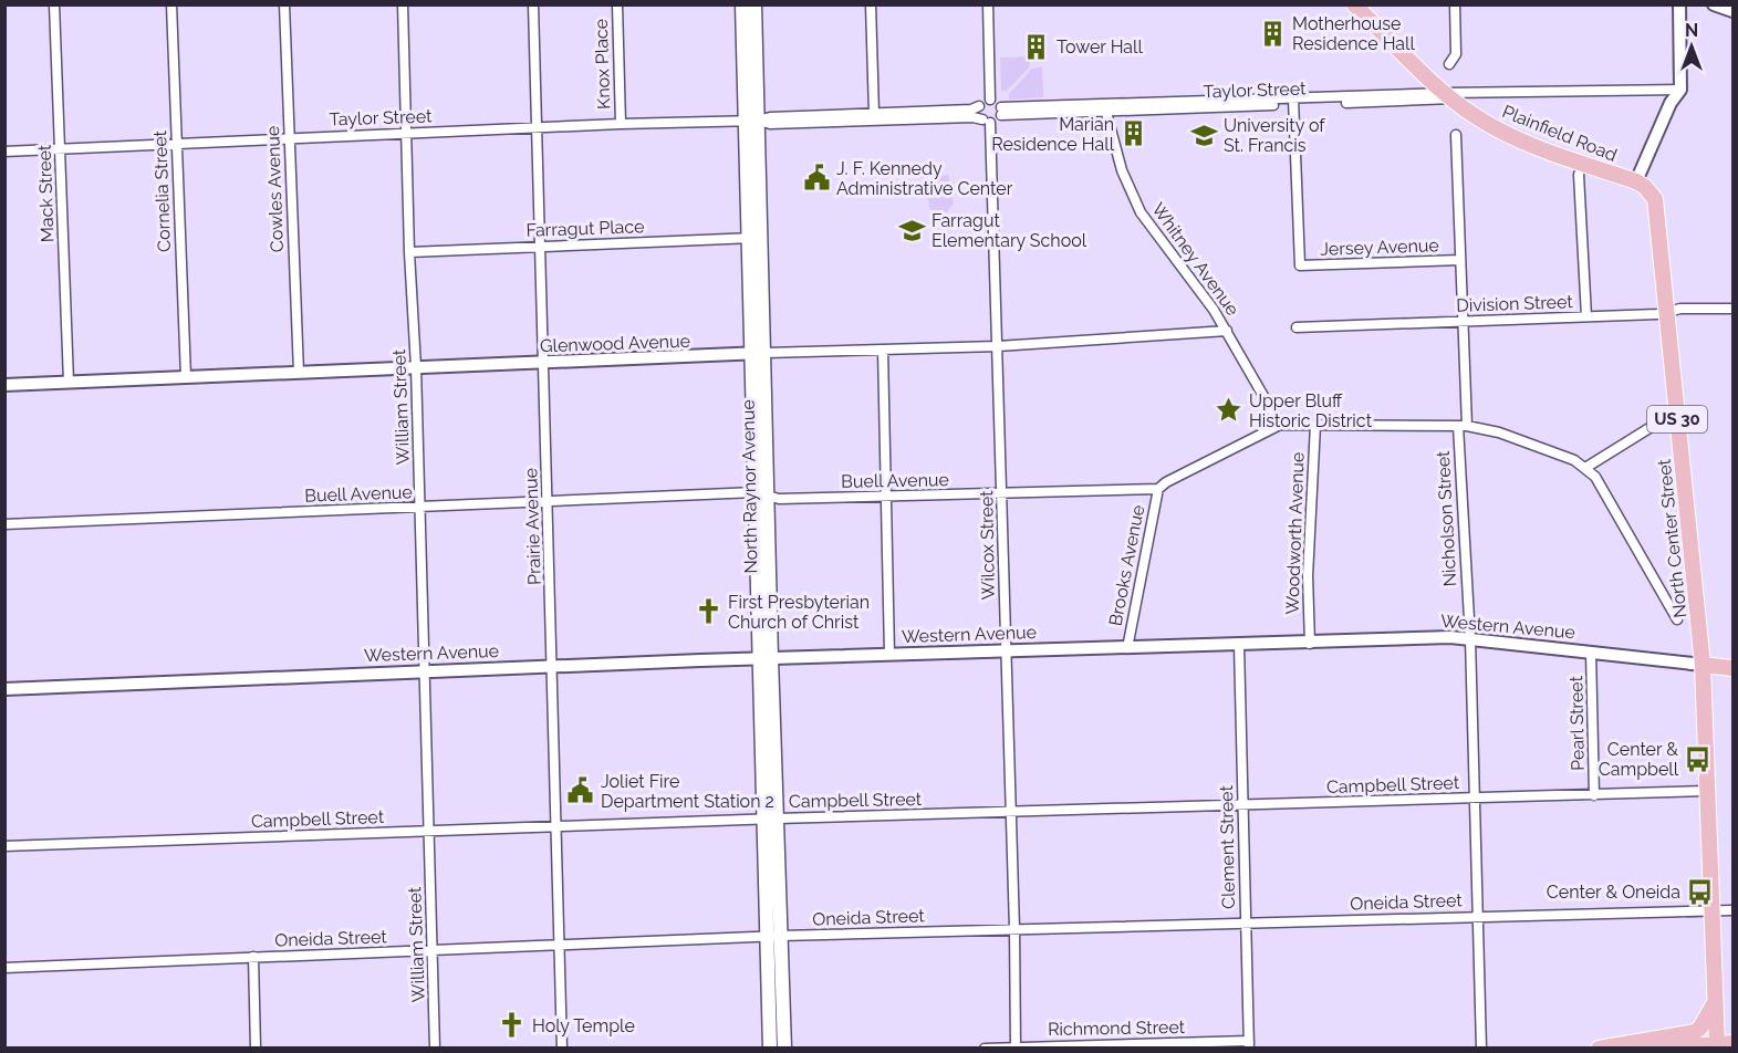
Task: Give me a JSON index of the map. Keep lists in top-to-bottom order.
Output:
{
  "streets": {
    "main road": [
      "Plainfield Road",
      "US 30",
      "North Raynor Avenue",
      "North Center Street",
      "Western Avenue"
    ],
    "street": [
      "Knox Place",
      "Taylor Street",
      "Cowles Avenue",
      "Cornelia Street",
      "Mack Street",
      "Farragut Place",
      "Jersey Avenue",
      "Whitney Avenue",
      "Division Street",
      "Glenwood Avenue",
      "William Street",
      "Buell Avenue",
      "Nicholson Street",
      "Prairie Avenue",
      "Woodworth Avenue",
      "Wilcox Street",
      "Brooks Avenue",
      "Pearl Street",
      "Campbell Street",
      "Clement Street",
      "Oneida Street",
      "Richmond Street"
    ]
  },
  "crossings": [
    ["Knox Place", "Taylor Street"],
    ["Taylor Street", "Plainfield Road"],
    ["Taylor Street", "Cowles Avenue"],
    ["Taylor Street", "Cornelia Street"],
    ["Taylor Street", "Mack Street"],
    ["Taylor Street", "Jersey Avenue"],
    ["Taylor Street", "Whitney Avenue"],
    ["Taylor Street", "William Street"],
    ["Taylor Street", "North Raynor Avenue"],
    ["Taylor Street", "Prairie Avenue"],
    ["Taylor Street", "Wilcox Street"],
    ["Plainfield Road", "North Center Street"],
    ["Cowles Avenue", "Glenwood Avenue"],
    ["Cornelia Street", "Glenwood Avenue"],
    ["Mack Street", "Glenwood Avenue"],
    ["Farragut Place", "William Street"],
    ["Farragut Place", "North Raynor Avenue"],
    ["Farragut Place", "Prairie Avenue"],
    ["Jersey Avenue", "Nicholson Street"],
    ["Whitney Avenue", "Glenwood Avenue"],
    ["Whitney Avenue", "Buell Avenue"],
    ["Division Street", "Nicholson Street"],
    ["Division Street", "North Center Street"],
    ["Glenwood Avenue", "William Street"],
    ["Glenwood Avenue", "North Raynor Avenue"],
    ["Glenwood Avenue", "Prairie Avenue"],
    ["Glenwood Avenue", "Wilcox Street"],
    ["William Street", "Buell Avenue"],
    ["William Street", "Western Avenue"],
    ["William Street", "Campbell Street"],
    ["William Street", "Oneida Street"],
    ["Buell Avenue", "North Raynor Avenue"],
    ["Buell Avenue", "Nicholson Street"],
    ["Buell Avenue", "Prairie Avenue"],
    ["Buell Avenue", "Woodworth Avenue"],
    ["Buell Avenue", "Wilcox Street"],
    ["Buell Avenue", "Brooks Avenue"],
    ["North Raynor Avenue", "Western Avenue"],
    ["North Raynor Avenue", "Campbell Street"],
    ["North Raynor Avenue", "Oneida Street"],
    ["Nicholson Street", "Western Avenue"],
    ["Nicholson Street", "Campbell Street"],
    ["Nicholson Street", "Oneida Street"],
    ["Prairie Avenue", "Western Avenue"],
    ["Prairie Avenue", "Campbell Street"],
    ["Prairie Avenue", "Oneida Street"],
    ["Woodworth Avenue", "Western Avenue"],
    ["North Center Street", "Western Avenue"],
    ["North Center Street", "Campbell Street"],
    ["North Center Street", "Oneida Street"],
    ["Wilcox Street", "Western Avenue"],
    ["Wilcox Street", "Campbell Street"],
    ["Wilcox Street", "Oneida Street"],
    ["Wilcox Street", "Richmond Street"],
    ["Brooks Avenue", "Western Avenue"],
    ["Western Avenue", "Pearl Street"],
    ["Western Avenue", "Clement Street"],
    ["Pearl Street", "Campbell Street"],
    ["Campbell Street", "Clement Street"],
    ["Clement Street", "Oneida Street"],
    ["Clement Street", "Richmond Street"]
  ],
  "places": {
    "building": ["Motherhouse Residence Hall", "Tower Hall", "Marian Residence Hall"],
    "school or university": ["University of St. Francis", "Farragut Elementary School"],
    "public building": ["J. F. Kennedy Administrative Center", "Joliet Fire Department Station 2"],
    "place": ["Upper Bluff Historic District"],
    "church": ["First Presbyterian Church of Christ", "Holy Temple"],
    "bus stop": ["Center & Campbell", "Center & Oneida"]
  },
  "north": "top"
}
